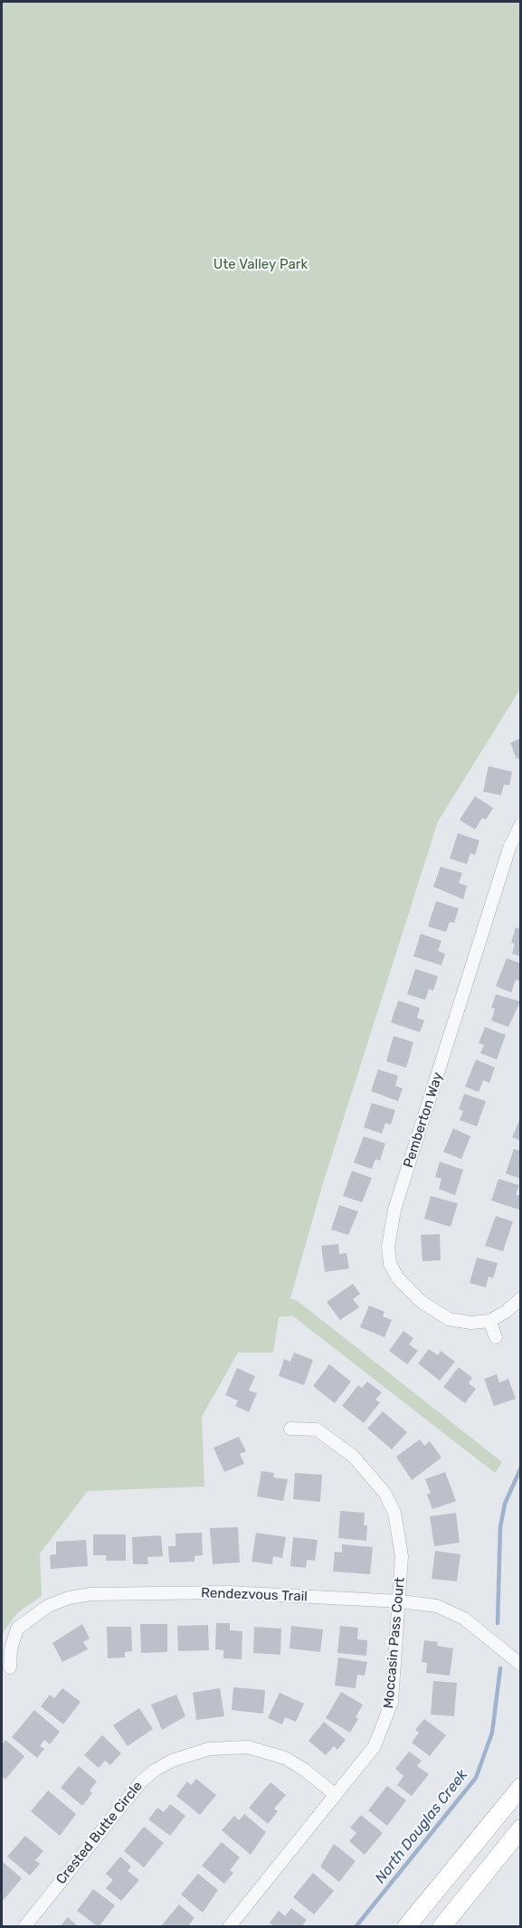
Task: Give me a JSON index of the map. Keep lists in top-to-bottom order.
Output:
{
  "streets": {
    "street": [
      "Pemberton Way",
      "Rendezvous Trail",
      "Moccasin Pass Court",
      "Crested Butte Circle"
    ]
  },
  "crossings": [
    ["Rendezvous Trail", "Moccasin Pass Court"],
    ["Moccasin Pass Court", "Crested Butte Circle"]
  ],
  "water": ["North Douglas Creek"],
  "parks": ["Ute Valley Park"]
}
